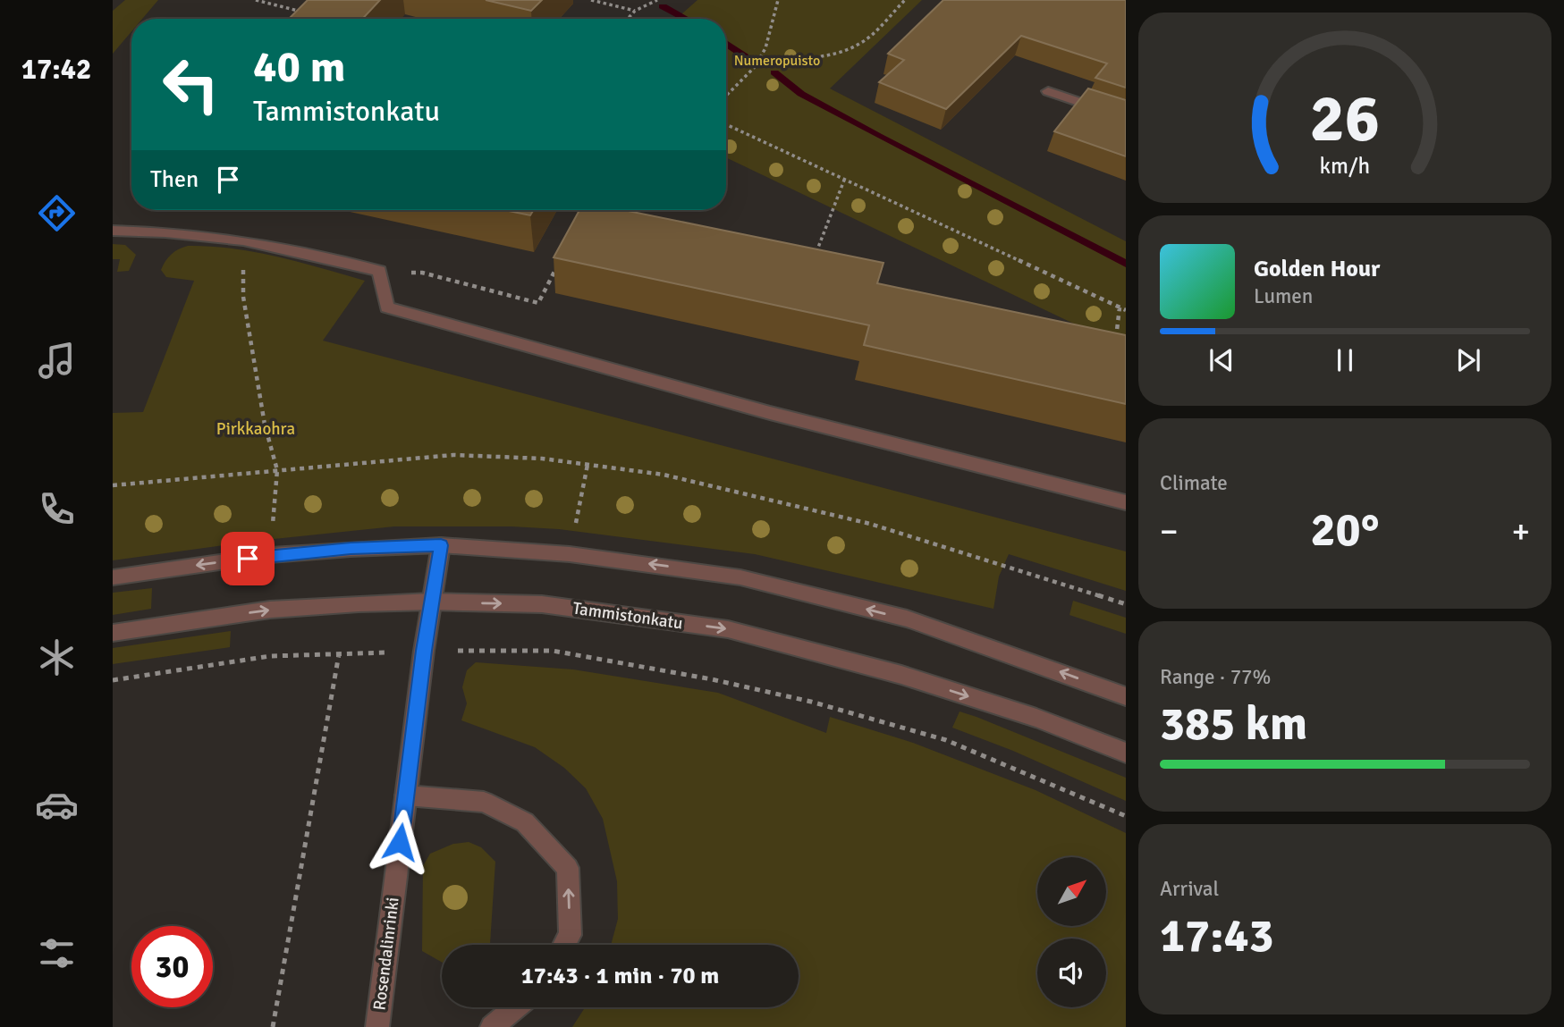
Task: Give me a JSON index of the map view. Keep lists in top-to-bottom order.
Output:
{
  "streets": {
    "street": ["Tammistonkatu", "Rosendalinrinki"]
  },
  "crossings": [
    ["Tammistonkatu", "Rosendalinrinki"]
  ],
  "parks": ["Numeropuisto", "Pirkkaohra"],
  "north": "top right",
  "page": {
    "tabs": "17:42",
    "turn": ["40 m", "Tammistonkatu"],
    "then": "Then",
    "song": ["Golden Hour", "Lumen"],
    "tile": [
      "Climate",
      ["Range · 77%", "385 km"],
      ["Arrival", "17:43"]
    ],
    "heat": ["−", "20°", "+"],
    "limit": "30",
    "trip": "17:43 · 1 min · 70 m",
    "gauge": ["26", "km/h"]
  }
}
